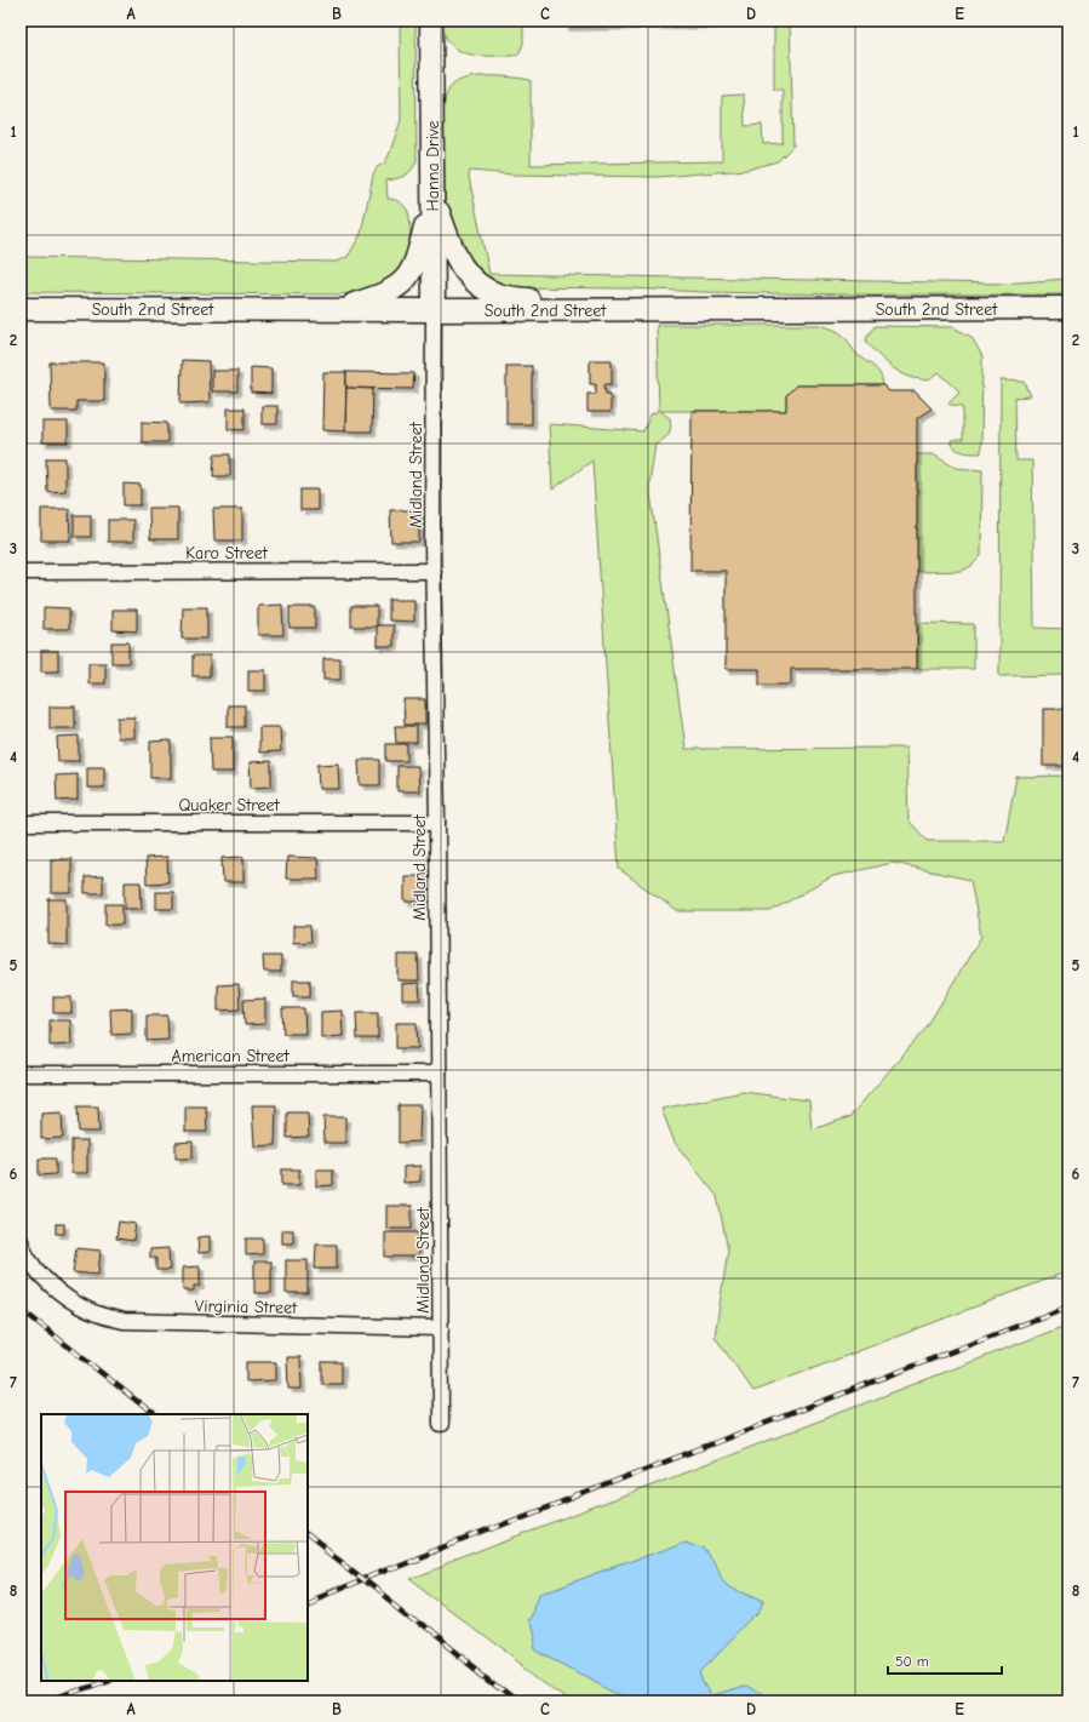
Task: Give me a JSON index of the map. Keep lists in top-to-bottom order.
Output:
{
  "streets": {
    "main road": ["Hanna Drive", "South 2nd Street"],
    "street": [
      "Midland Street",
      "Karo Street",
      "Quaker Street",
      "American Street",
      "Virginia Street"
    ]
  },
  "crossings": [
    ["Hanna Drive", "South 2nd Street"],
    ["Hanna Drive", "Midland Street"],
    ["South 2nd Street", "Midland Street"],
    ["Midland Street", "Karo Street"],
    ["Midland Street", "Quaker Street"],
    ["Midland Street", "American Street"],
    ["Midland Street", "Virginia Street"]
  ],
  "scale_bar": "50 m",
  "grid": {
    "columns": [
      "A",
      "B",
      "C",
      "D",
      "E"
    ],
    "rows": [
      "1",
      "2",
      "3",
      "4",
      "5",
      "6",
      "7",
      "8"
    ]
  }
}
